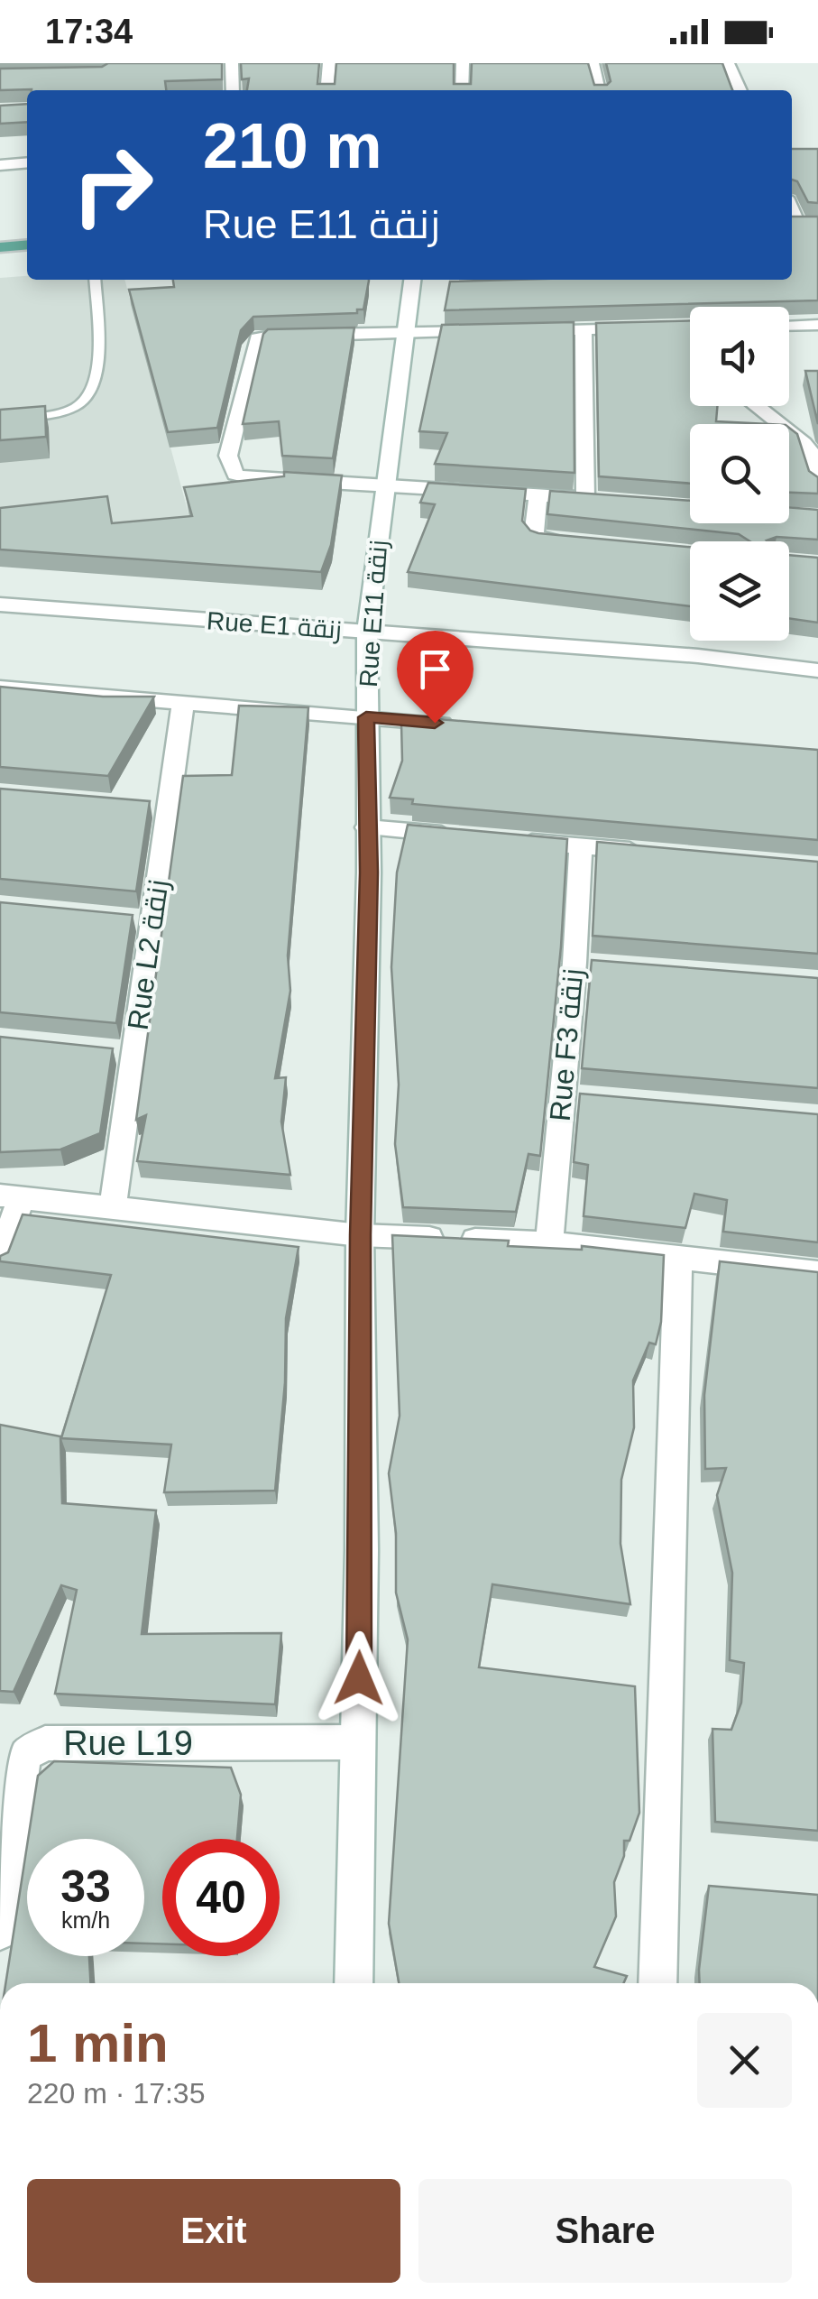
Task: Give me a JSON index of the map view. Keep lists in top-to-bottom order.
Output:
{
  "streets": {
    "street": [
      "Rue E11 زنقة",
      "Rue E1 زنقة",
      "Rue L2 زنقة",
      "Rue F3 زنقة",
      "Rue L19"
    ]
  },
  "crossings": [
    ["Rue E11 زنقة", "Rue E1 زنقة"]
  ],
  "page": {
    "status": "17:34",
    "turn": ["210 m", "Rue E11 زنقة"],
    "speed": "33 km/h",
    "limit": "40",
    "heading": ["1 min", "220 m · 17:35"],
    "buttons": ["Exit", "Share"]
  }
}
